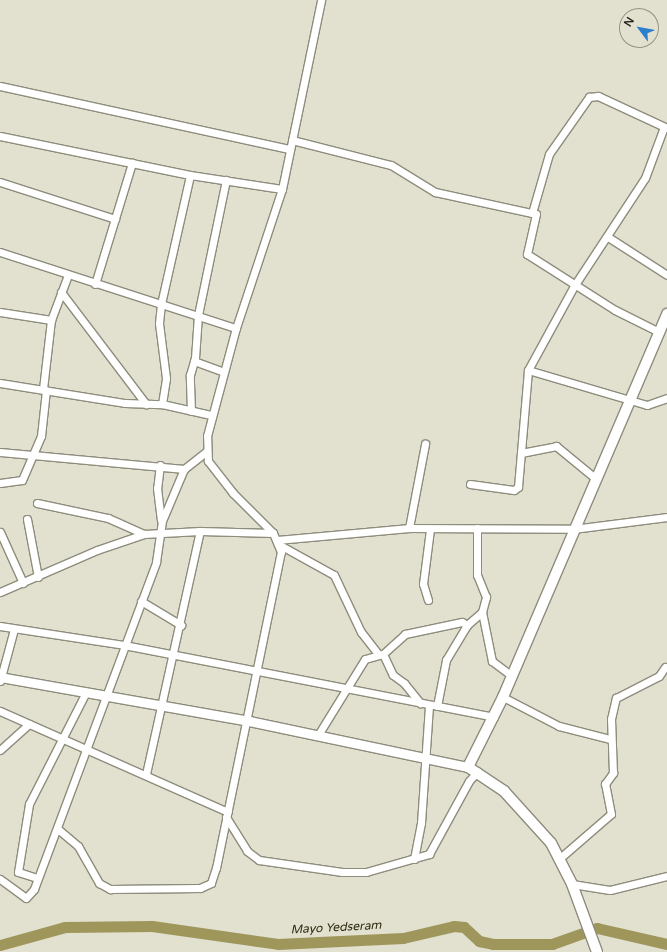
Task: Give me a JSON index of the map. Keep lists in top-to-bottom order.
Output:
{
  "water": ["Mayo Yedseram"],
  "north": "top left"
}
